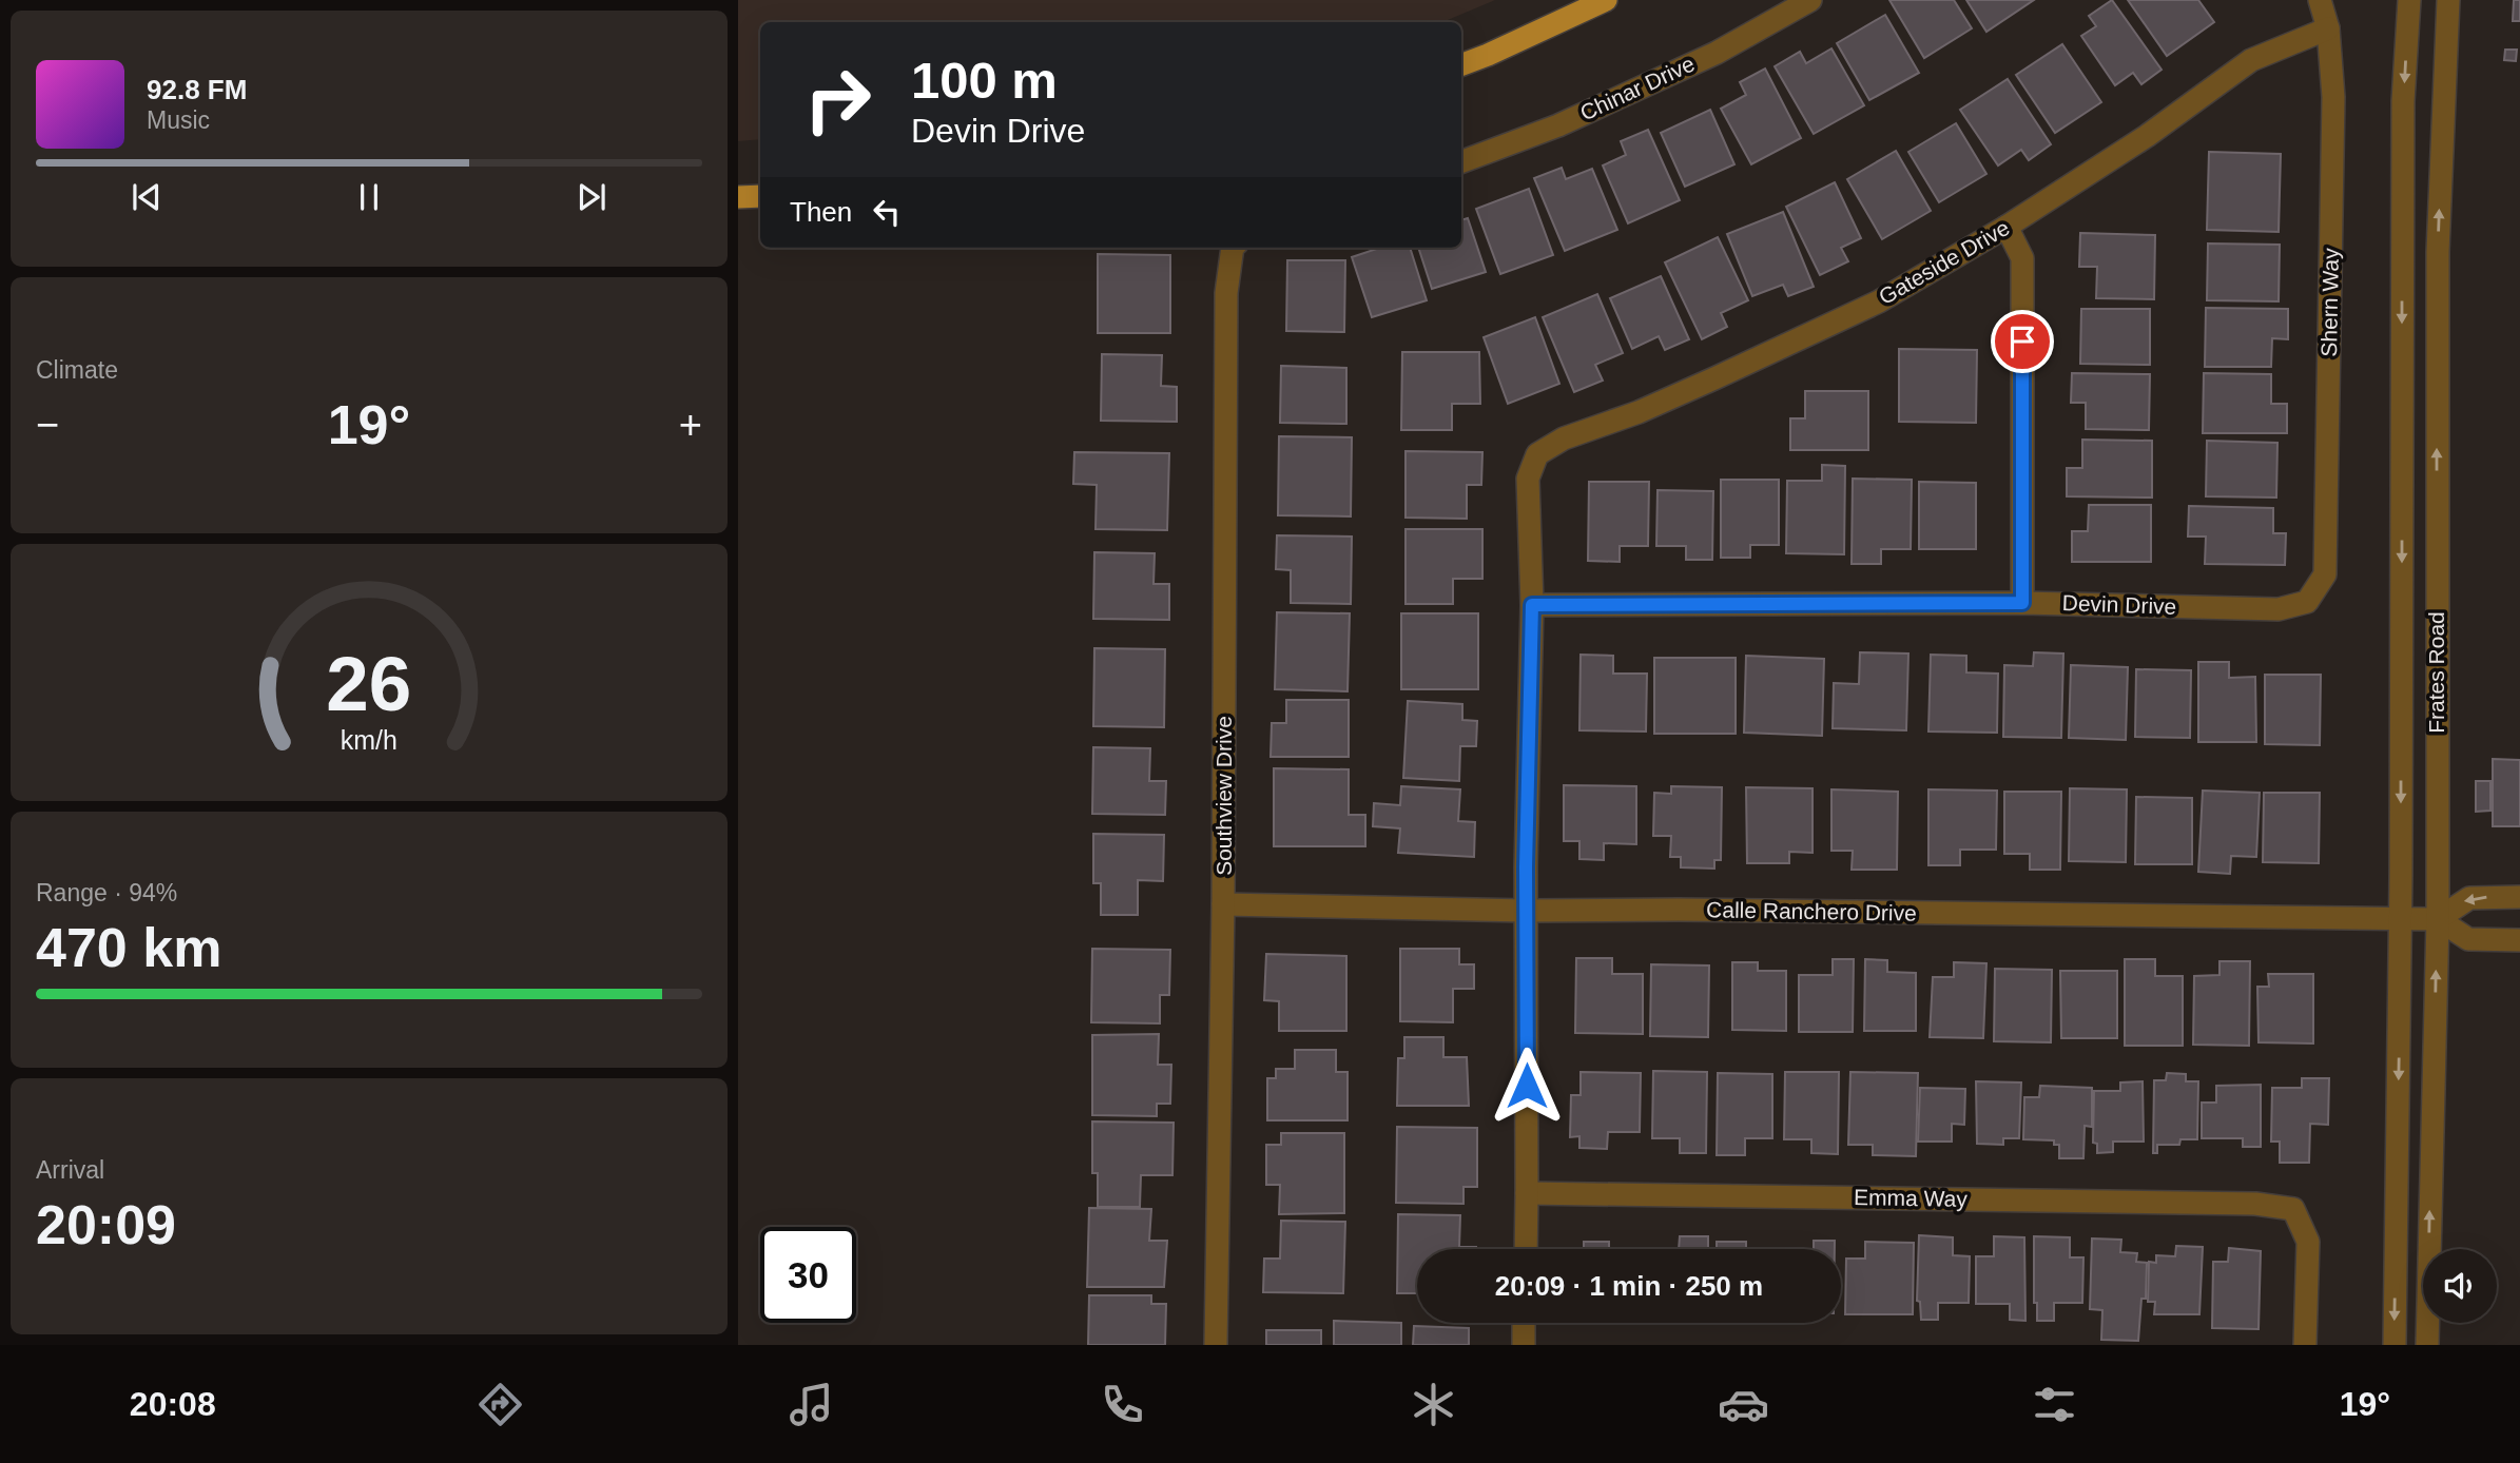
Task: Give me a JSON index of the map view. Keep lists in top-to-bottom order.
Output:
{
  "streets": {
    "street": [
      "Chinar Drive",
      "Gateside Drive",
      "Shern Way",
      "Devin Drive",
      "Frates Road",
      "Southview Drive",
      "Calle Ranchero Drive",
      "Emma Way"
    ]
  },
  "crossings": [
    ["Gateside Drive", "Shern Way"],
    ["Gateside Drive", "Devin Drive"],
    ["Shern Way", "Devin Drive"],
    ["Frates Road", "Calle Ranchero Drive"],
    ["Southview Drive", "Calle Ranchero Drive"]
  ],
  "page": {
    "turn": ["100 m", "Devin Drive"],
    "song": ["92.8 FM", "Music"],
    "then": "Then",
    "tile": [
      "Climate",
      ["Range · 94%", "470 km"],
      ["Arrival", "20:09"]
    ],
    "heat": ["−", "19°", "+"],
    "limit": "30",
    "trip": "20:09 · 1 min · 250 m",
    "tabs": ["20:08", "19°"],
    "gauge": ["26", "km/h"]
  }
}
